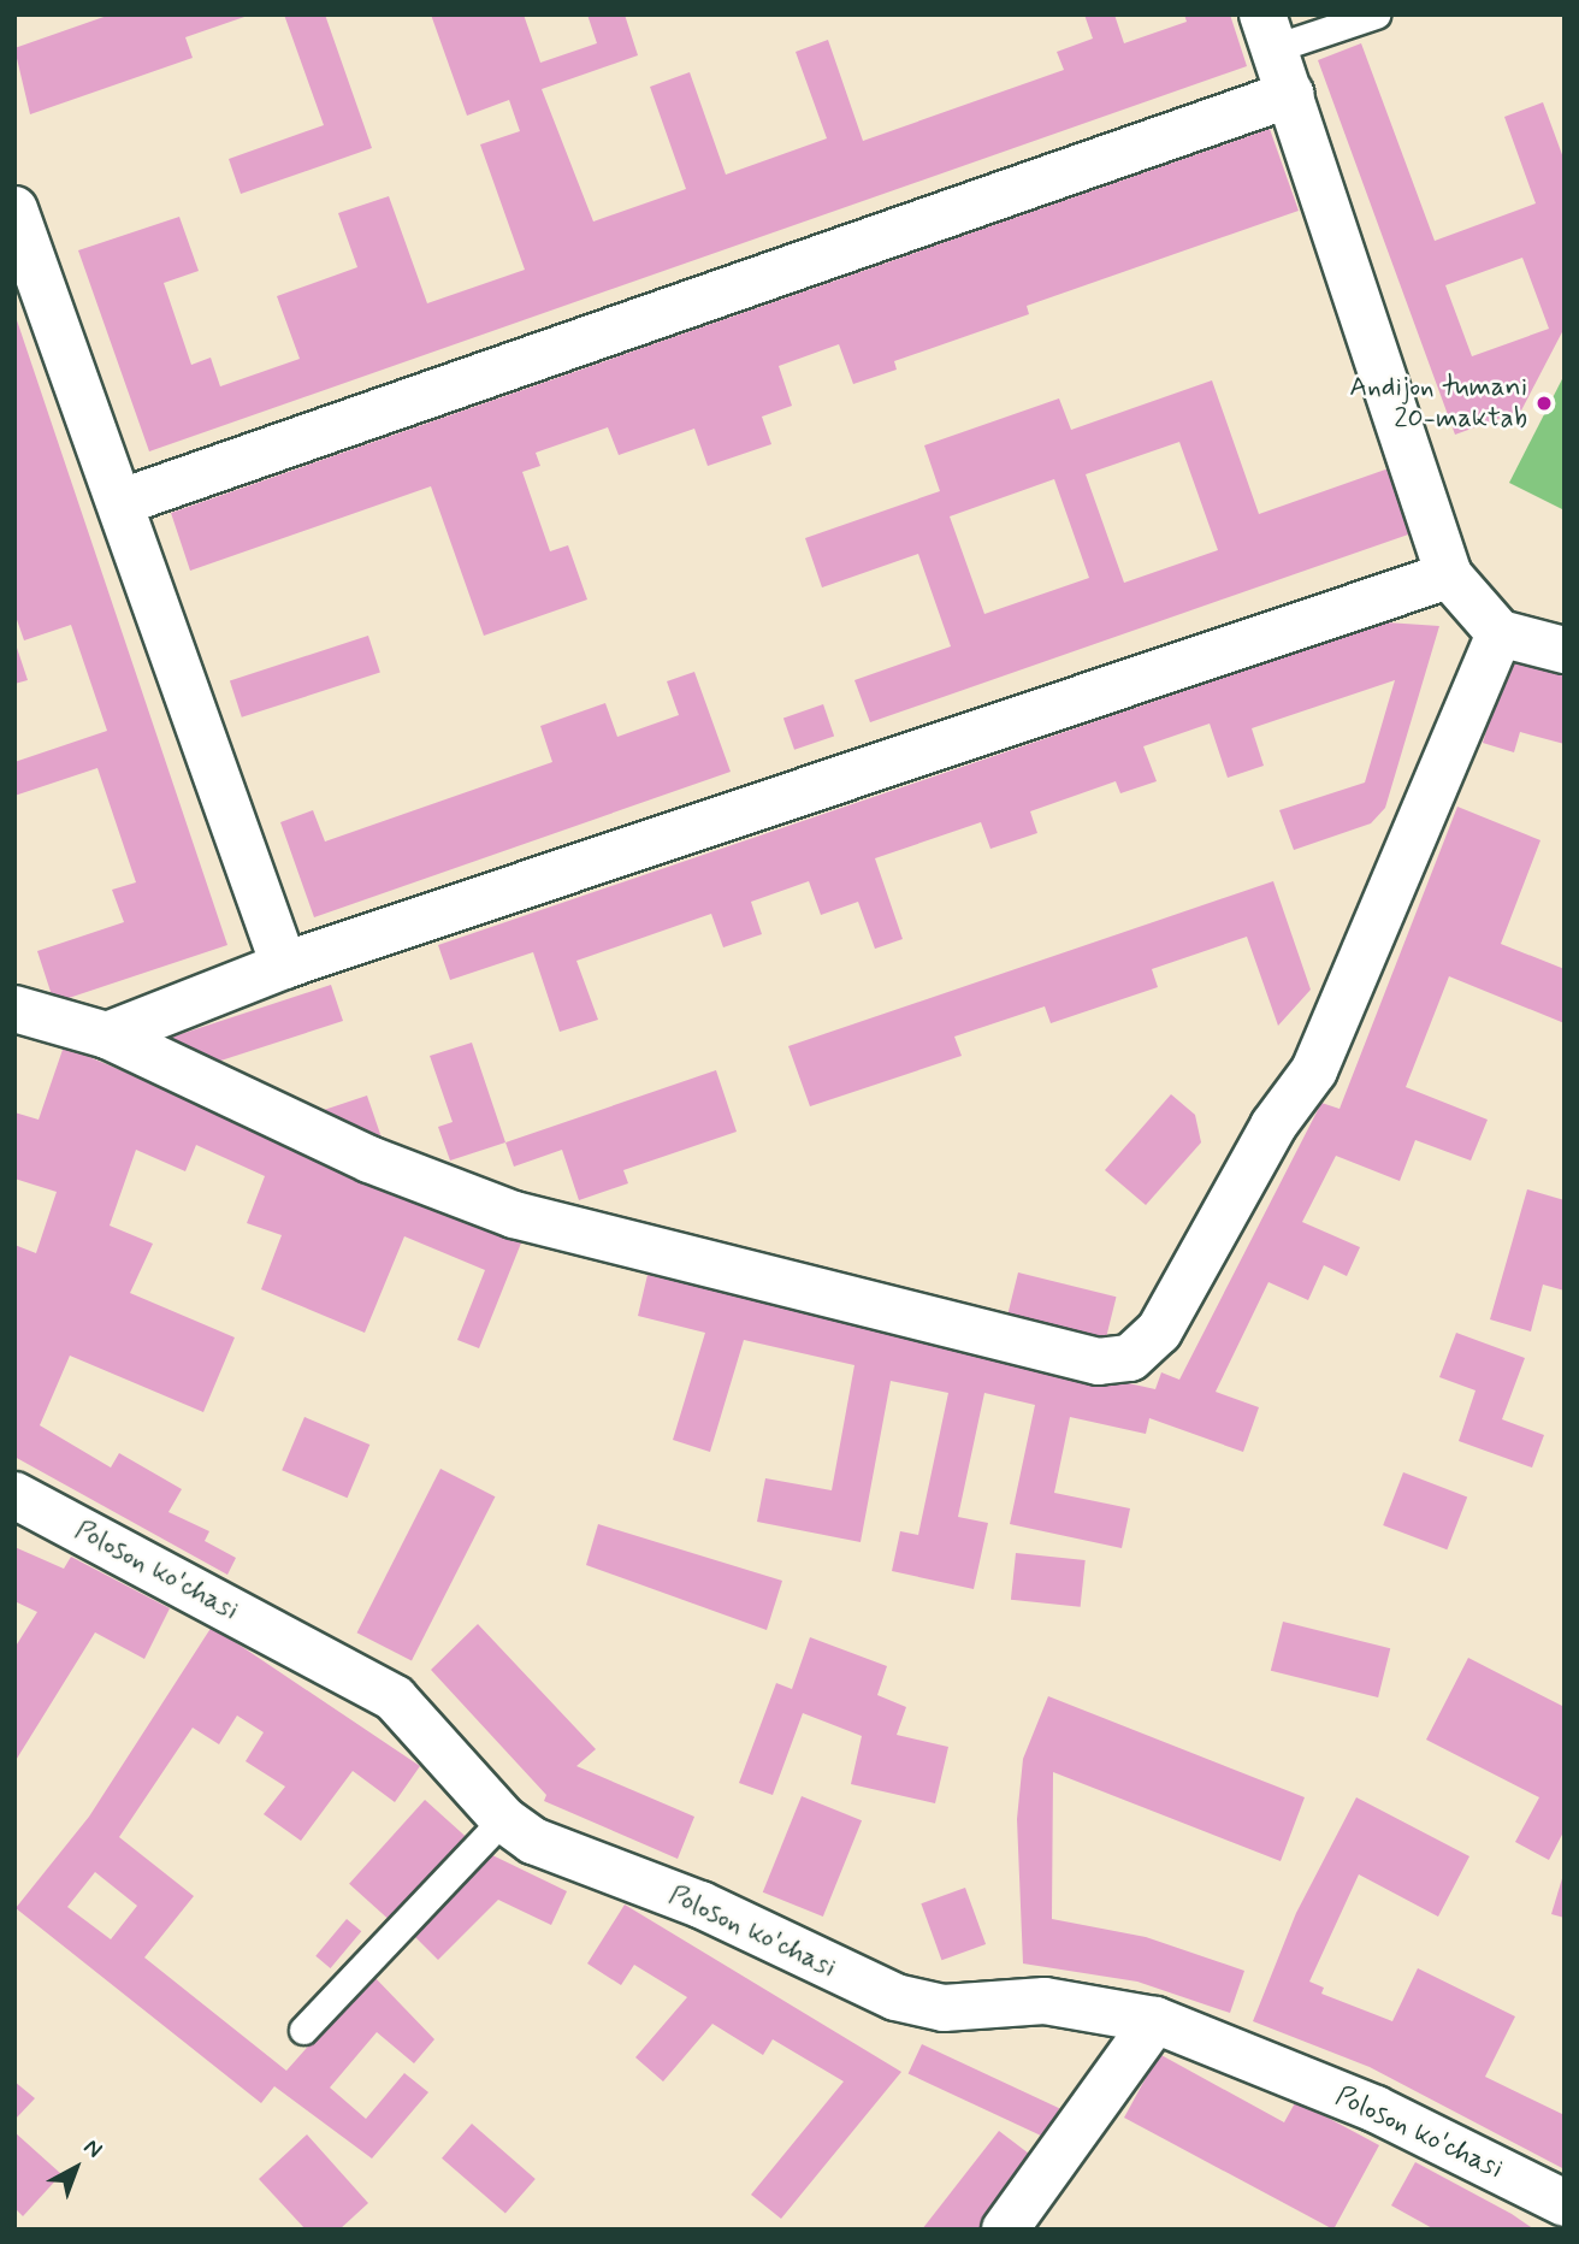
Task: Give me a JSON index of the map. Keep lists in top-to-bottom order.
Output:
{
  "streets": {
    "street": ["Poloson ko'chasi"]
  },
  "places": ["Andijon tumani 20-maktab"],
  "north": "top right"
}
